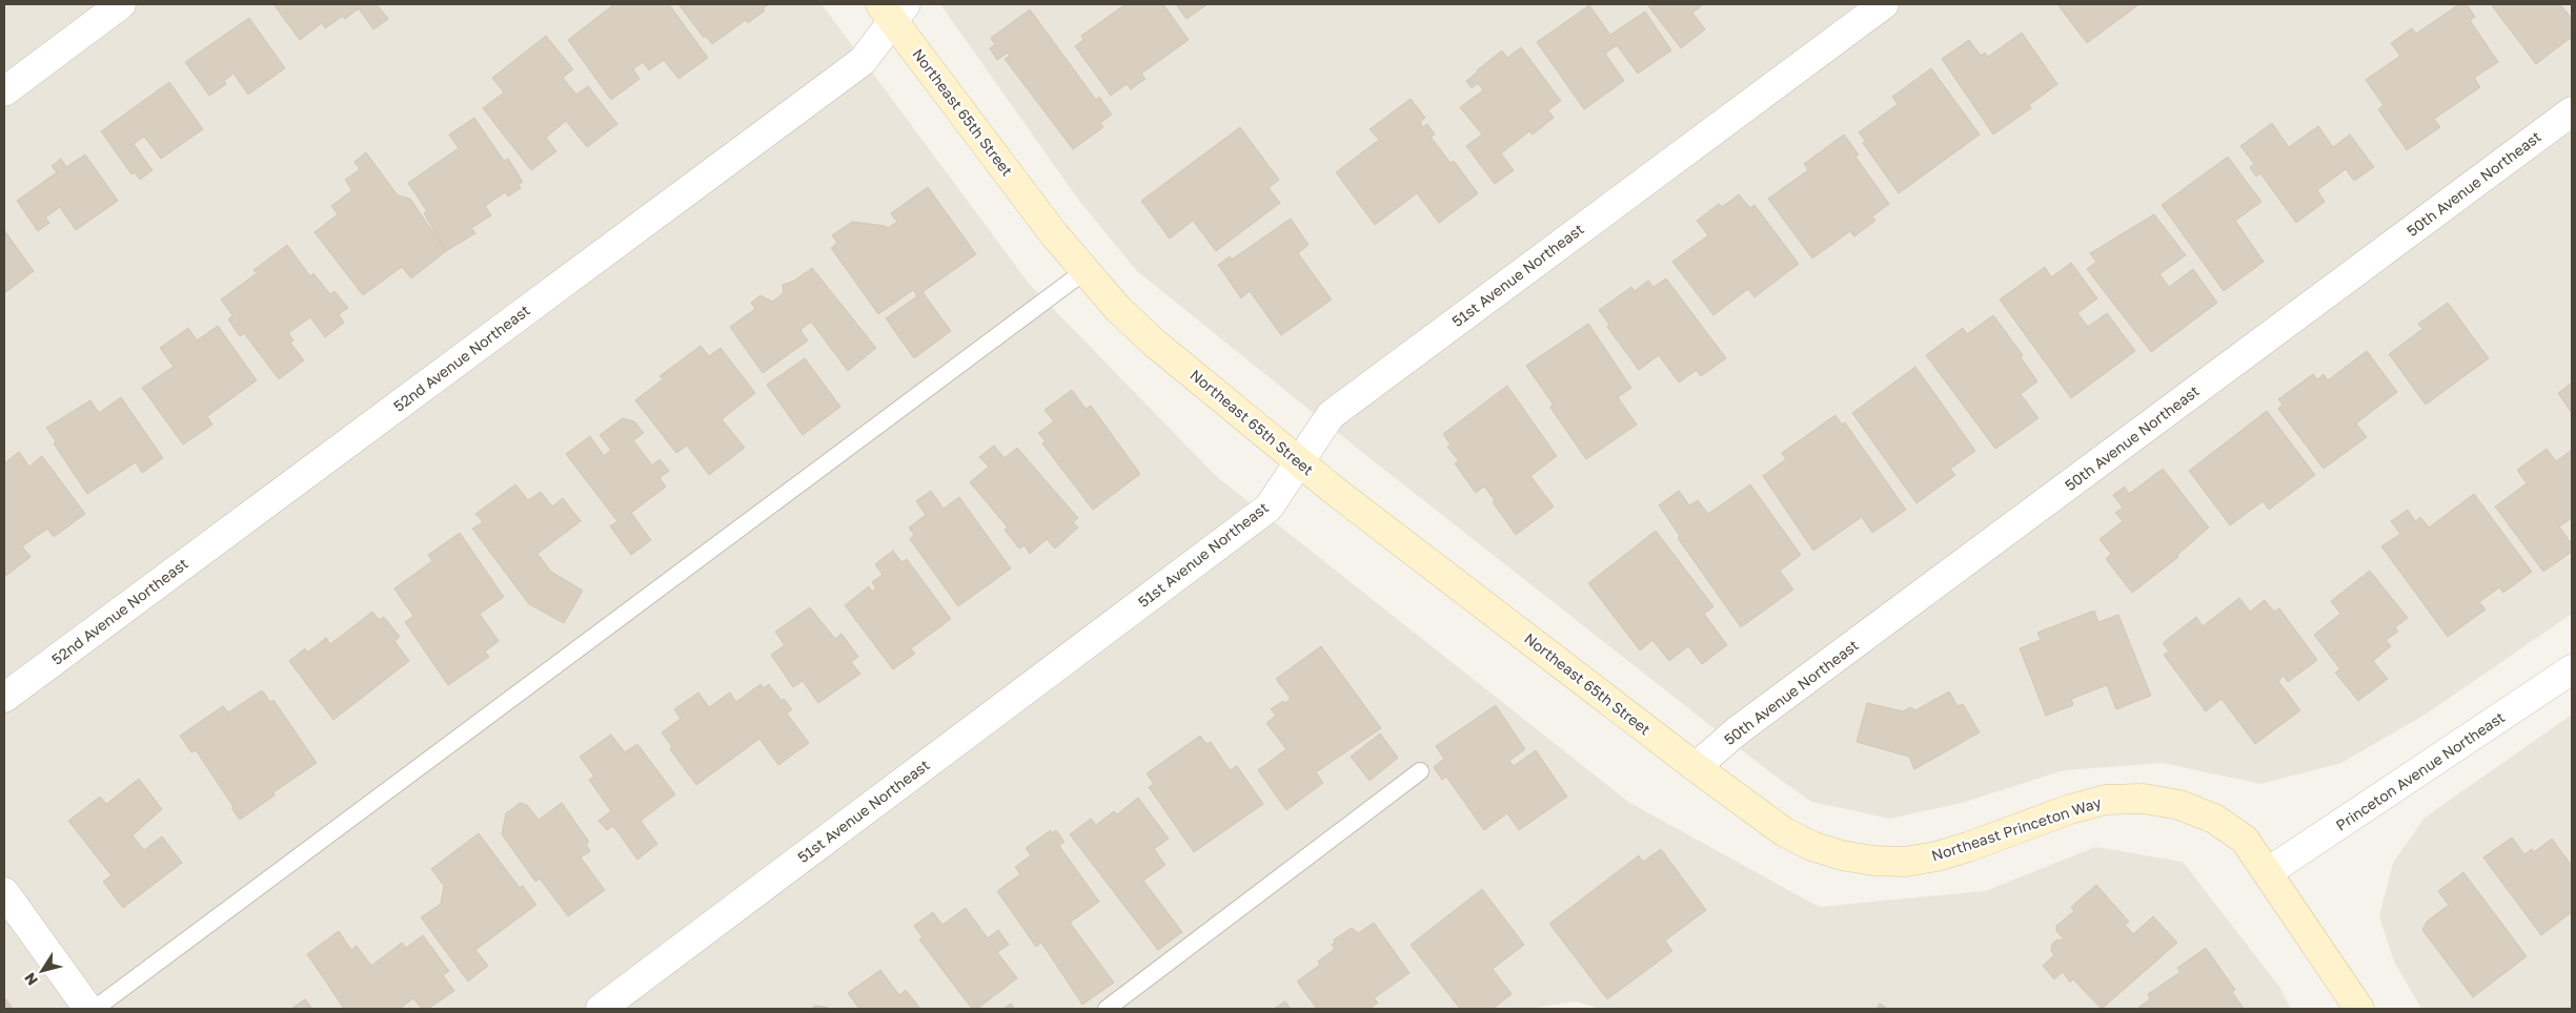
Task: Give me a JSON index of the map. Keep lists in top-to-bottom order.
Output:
{
  "streets": {
    "main road": ["Northeast 65th Street", "Northeast Princeton Way"],
    "street": [
      "50th Avenue Northeast",
      "51st Avenue Northeast",
      "52nd Avenue Northeast",
      "Princeton Avenue Northeast"
    ]
  },
  "crossings": [
    ["Northeast 65th Street", "50th Avenue Northeast"],
    ["Northeast 65th Street", "51st Avenue Northeast"],
    ["Northeast 65th Street", "52nd Avenue Northeast"],
    ["Northeast 65th Street", "Northeast Princeton Way"],
    ["50th Avenue Northeast", "Northeast Princeton Way"],
    ["Princeton Avenue Northeast", "Northeast Princeton Way"]
  ],
  "north": "bottom left"
}
